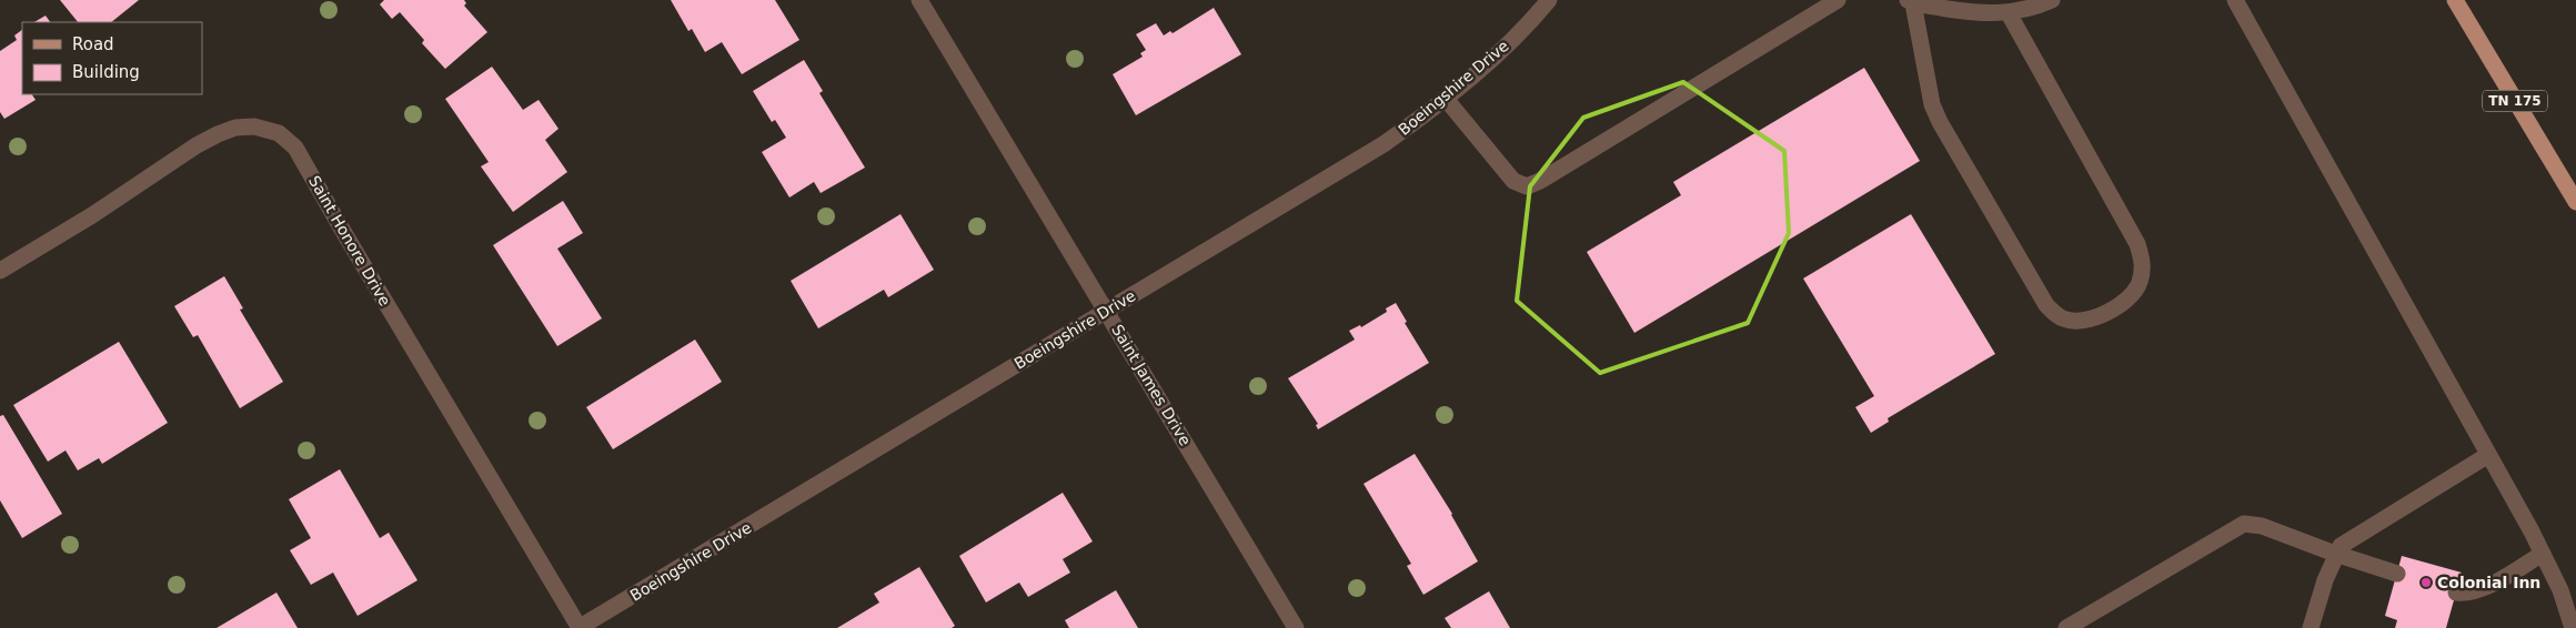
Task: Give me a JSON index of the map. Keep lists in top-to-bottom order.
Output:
{
  "streets": {
    "main road": ["TN 175"],
    "street": ["Boeingshire Drive", "Saint Honore Drive", "Saint James Drive"]
  },
  "crossings": [
    ["Boeingshire Drive", "Saint Honore Drive"],
    ["Boeingshire Drive", "Saint James Drive"]
  ],
  "places": ["Colonial Inn"],
  "legend": ["Road", "Building"]
}
